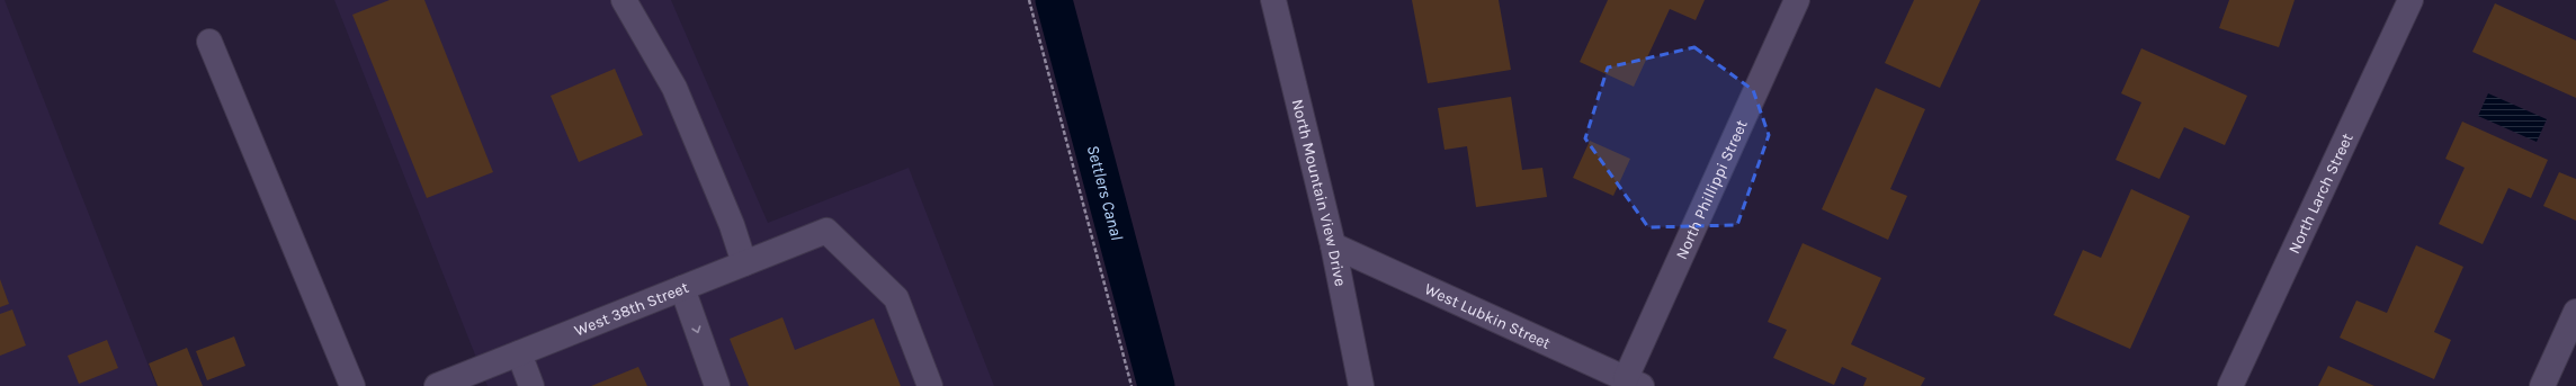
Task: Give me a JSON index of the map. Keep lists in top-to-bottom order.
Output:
{
  "streets": {
    "street": [
      "North Phillippi Street",
      "North Mountain View Drive",
      "North Larch Street",
      "West 38th Street",
      "West Lubkin Street"
    ]
  },
  "crossings": [
    ["North Phillippi Street", "West Lubkin Street"],
    ["North Mountain View Drive", "West Lubkin Street"]
  ],
  "water": ["Settlers Canal"]
}
